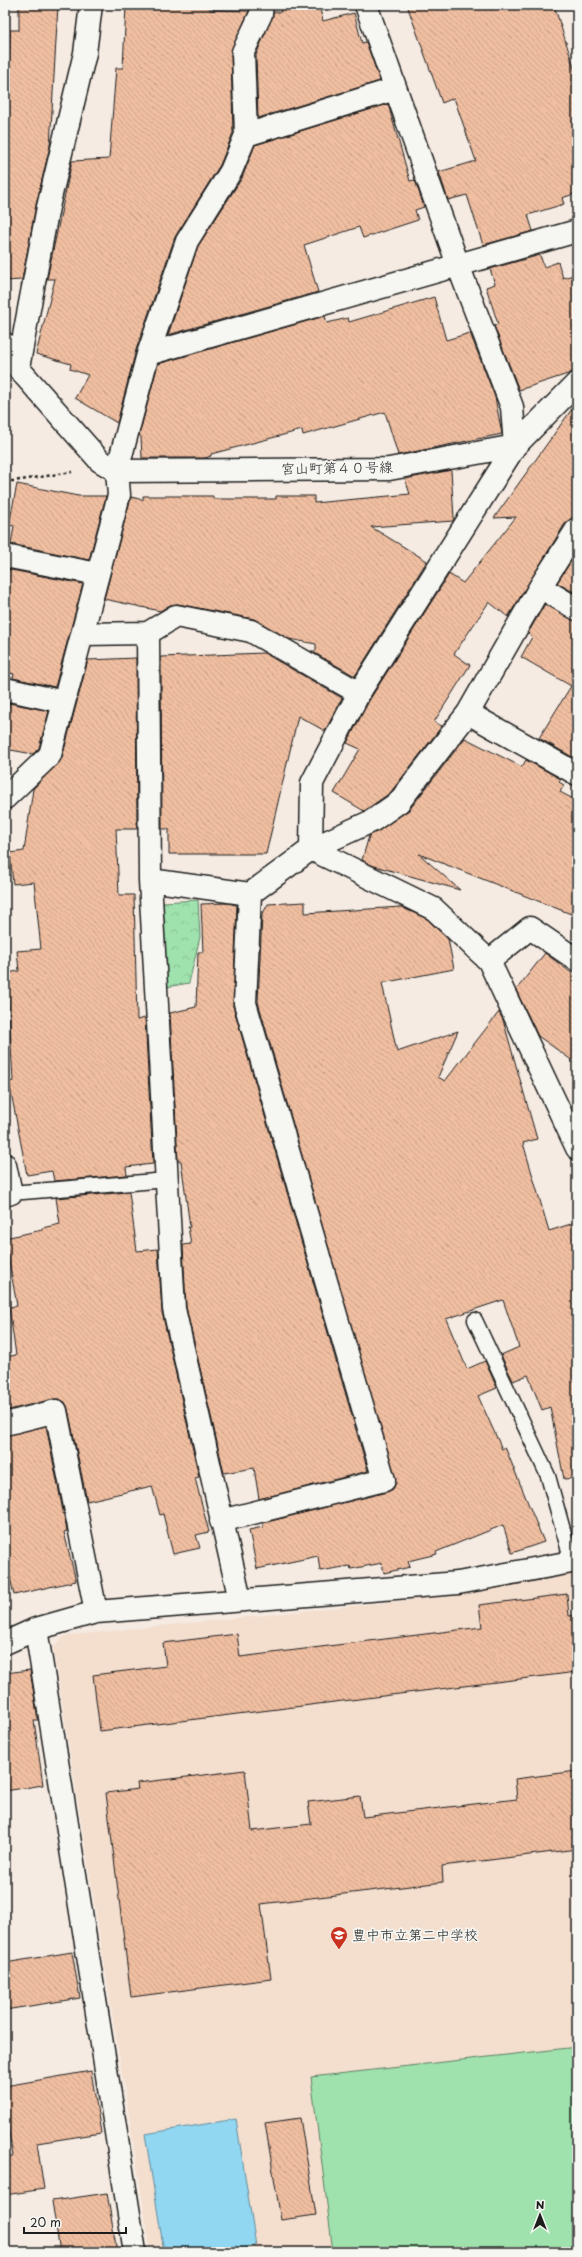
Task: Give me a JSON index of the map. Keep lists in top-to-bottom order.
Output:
{
  "streets": {
    "street": ["宮山町第４０号線"]
  },
  "places": {
    "school or university": ["豊中市立第二中学校"]
  },
  "scale_bar": "20 m",
  "north": "top"
}
